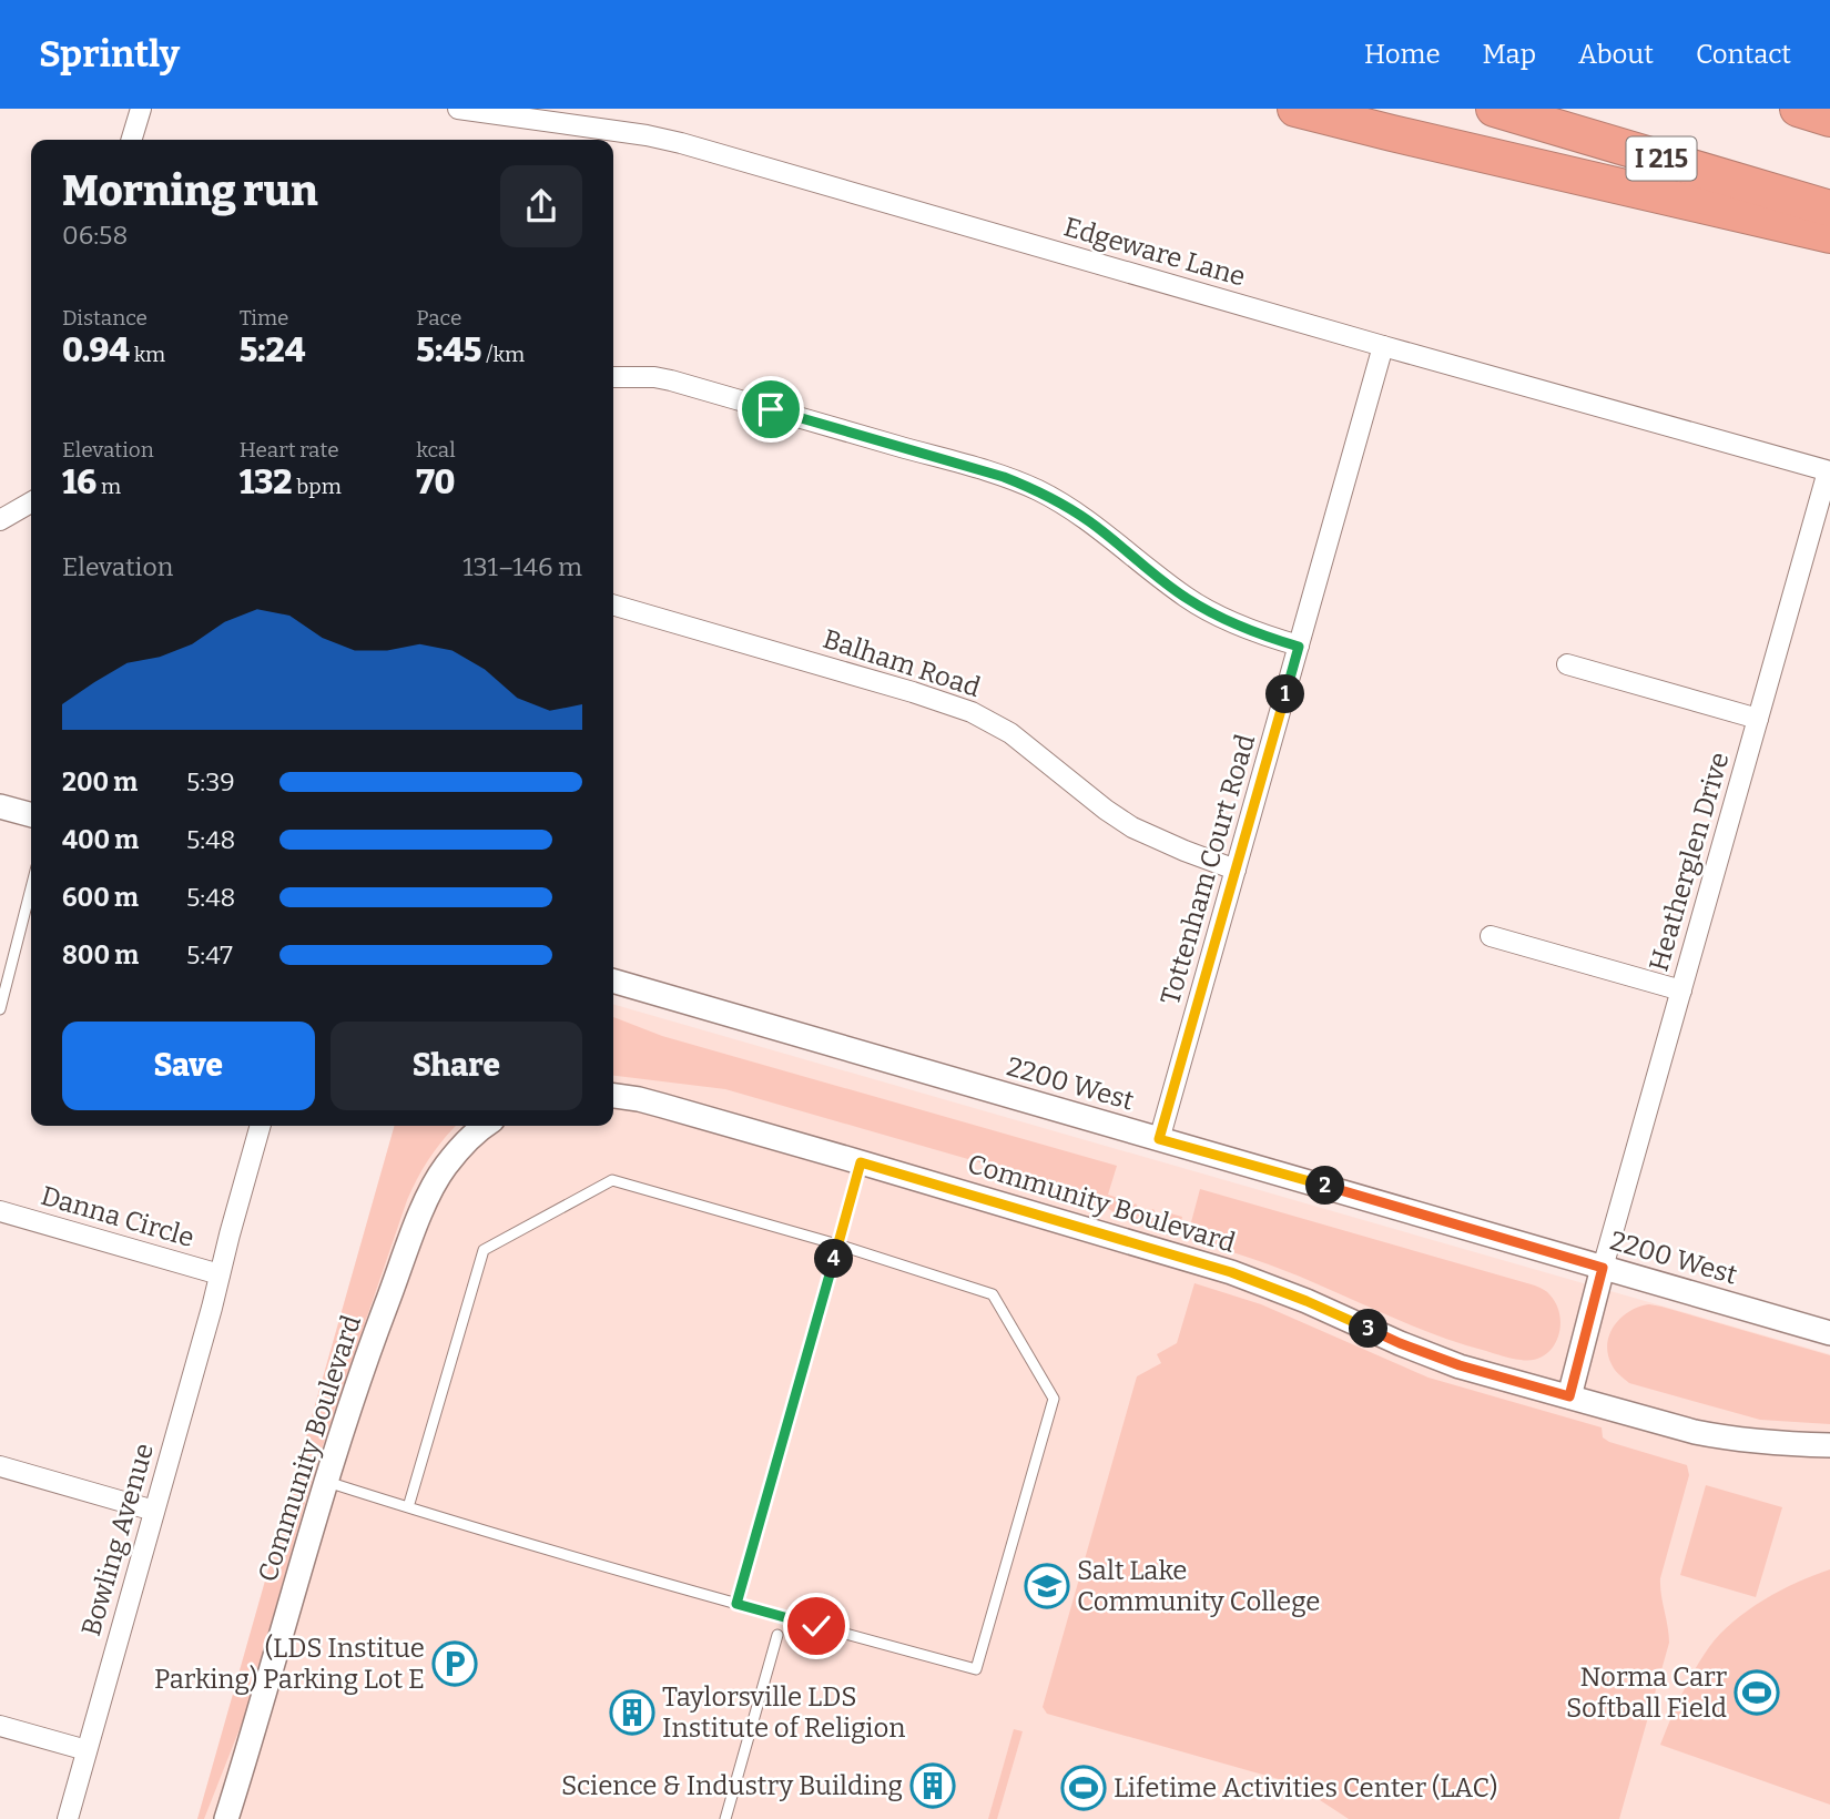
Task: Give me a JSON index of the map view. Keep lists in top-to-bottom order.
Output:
{
  "streets": {
    "highway": ["I 215"],
    "street": [
      "Edgeware Lane",
      "Balham Road",
      "Heatherglen Drive",
      "Tottenham Court Road",
      "2200 West",
      "Community Boulevard",
      "Danna Circle",
      "Bowling Avenue"
    ]
  },
  "crossings": [
    ["Edgeware Lane", "Heatherglen Drive"],
    ["Edgeware Lane", "Tottenham Court Road"],
    ["Balham Road", "Tottenham Court Road"],
    ["Heatherglen Drive", "2200 West"],
    ["Tottenham Court Road", "2200 West"],
    ["Danna Circle", "Bowling Avenue"]
  ],
  "places": {
    "school or university": ["Salt Lake Community College"],
    "parking": ["(LDS Institue Parking) Parking Lot E"],
    "sports": ["Norma Carr Softball Field", "Lifetime Activities Center (LAC)"],
    "building": ["Taylorsville LDS Institute of Religion", "Science & Industry Building"]
  },
  "page": {
    "header": "Sprintly",
    "nav": [
      "Home",
      "Map",
      "About",
      "Contact"
    ],
    "heading": ["Morning run", "06:58"],
    "stats": [
      ["Distance", "0.94 km"],
      ["Time", "5:24"],
      ["Pace", "5:45 /km"],
      ["Elevation", "16 m"],
      ["Heart rate", "132 bpm"],
      ["kcal", "70"]
    ],
    "chart": ["Elevation", "131–146 m"],
    "pins": [
      "1",
      "2",
      "4",
      "3"
    ],
    "list": [
      {
        "name": "200 m",
        "note": "5:39"
      },
      {
        "name": "400 m",
        "note": "5:48"
      },
      {
        "name": "600 m",
        "note": "5:48"
      },
      {
        "name": "800 m",
        "note": "5:47"
      }
    ],
    "buttons": ["Save", "Share"]
  }
}
